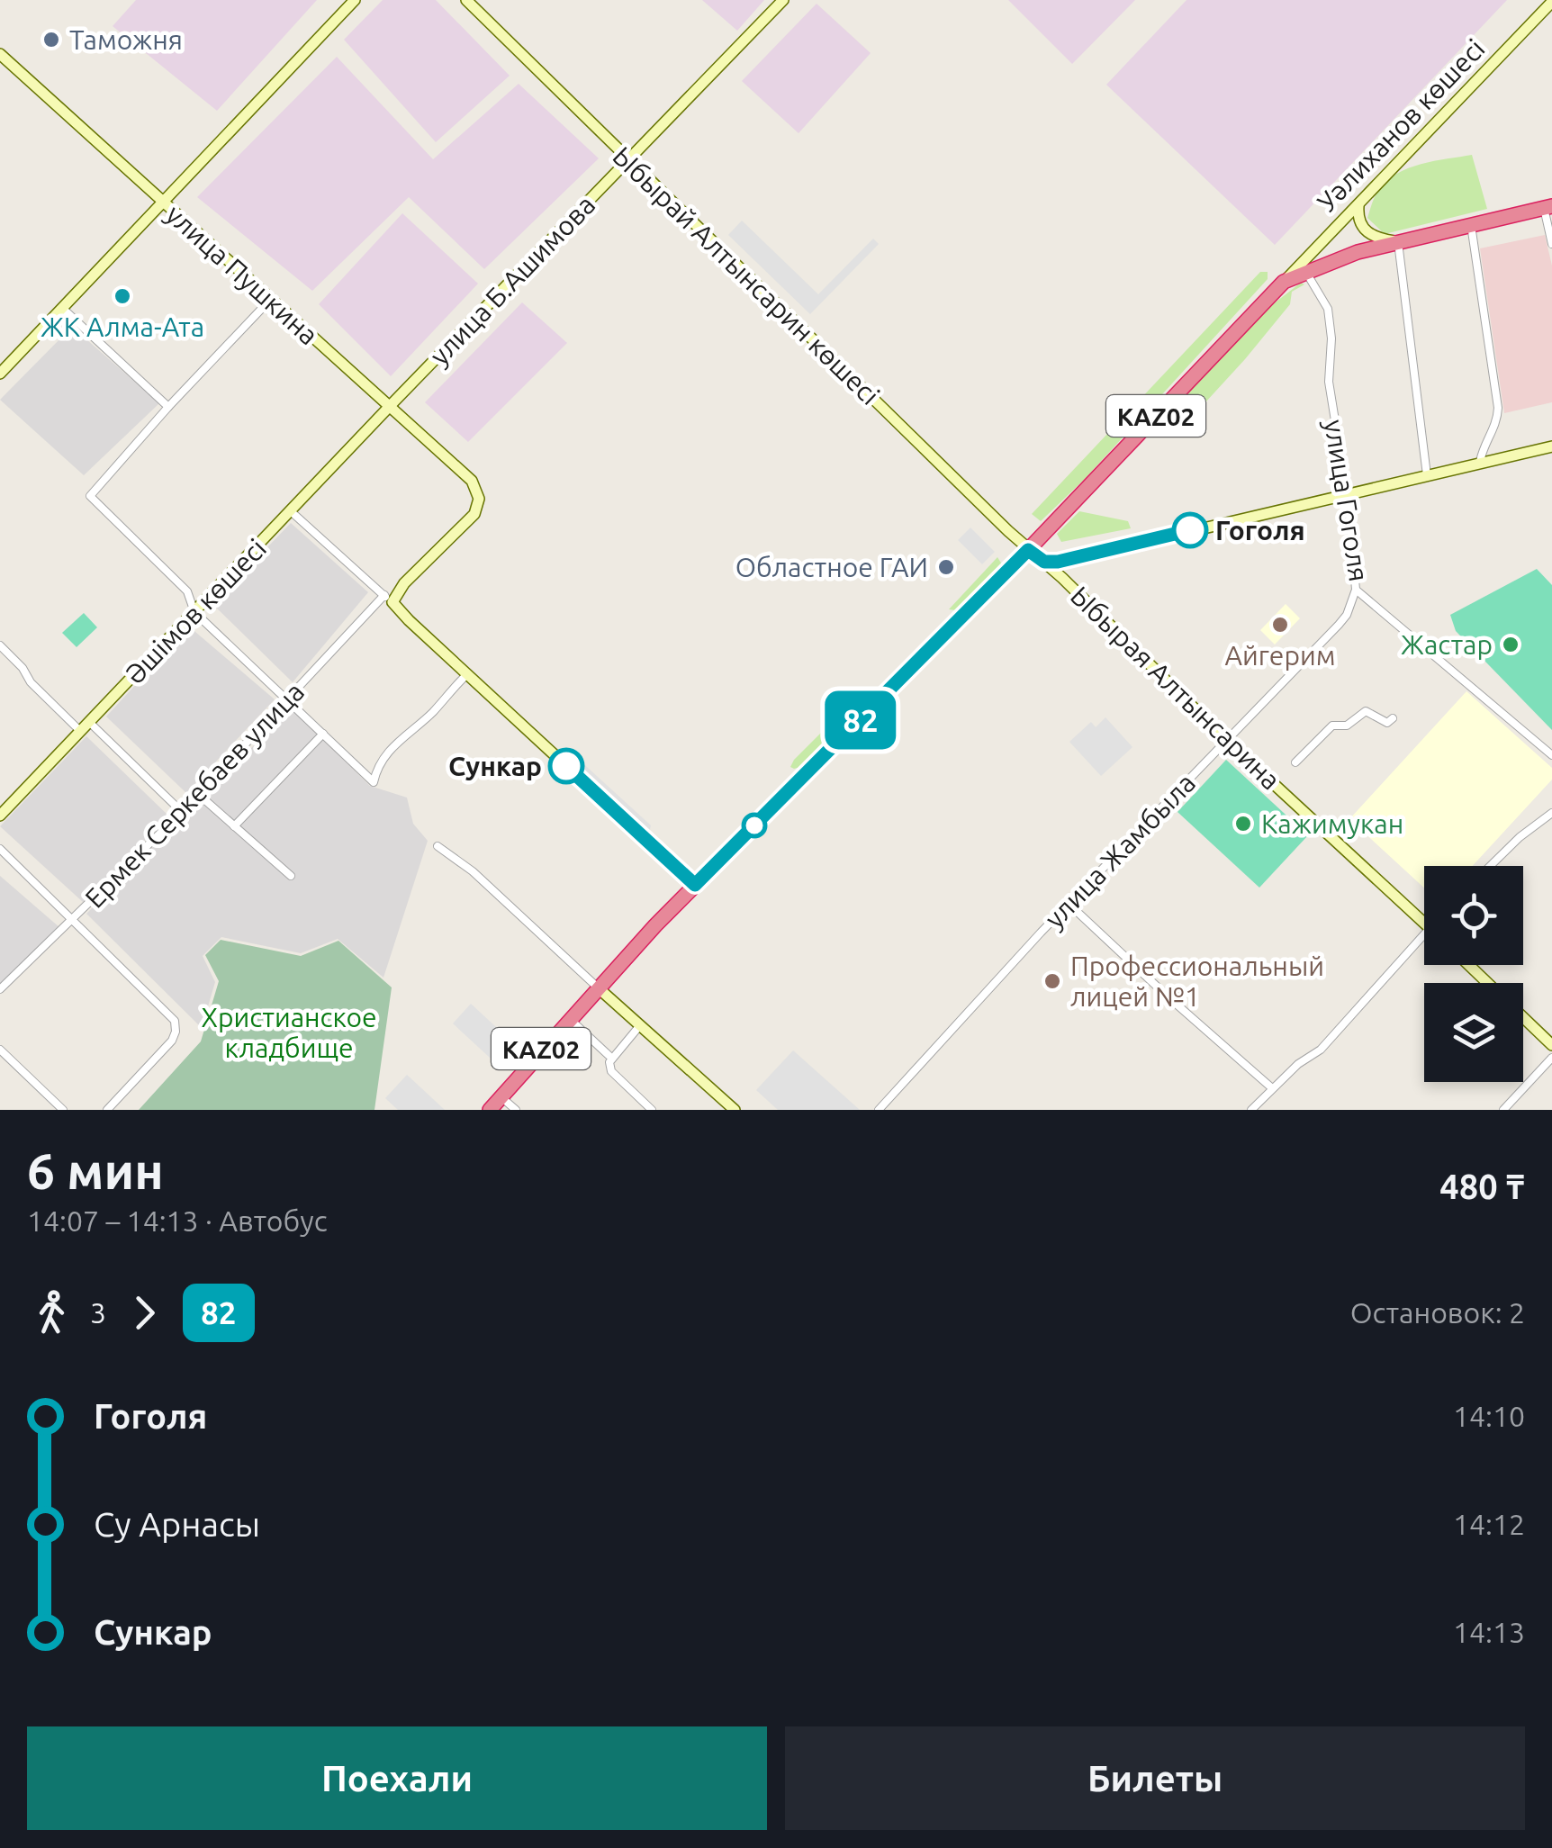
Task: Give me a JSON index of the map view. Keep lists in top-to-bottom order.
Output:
{
  "streets": {
    "highway": ["Уәлиханов көшесі", "KАZ02"],
    "street": [
      "улица Пушкина",
      "Ыбырай Алтынсарин көшесі",
      "улица Б.Ашимова",
      "улица Гоголя",
      "Әшімов көшесі",
      "Ыбырая Алтынсарина",
      "Ермек Серкебаев улица",
      "улица Жамбыла"
    ]
  },
  "crossings": [
    ["Уәлиханов көшесі", "Ыбырай Алтынсарин көшесі"],
    ["Уәлиханов көшесі", "KАZ02"],
    ["Уәлиханов көшесі", "улица Гоголя"],
    ["Уәлиханов көшесі", "Ыбырая Алтынсарина"],
    ["улица Пушкина", "улица Б.Ашимова"],
    ["улица Пушкина", "Әшімов көшесі"],
    ["улица Пушкина", "Ермек Серкебаев улица"],
    ["Ыбырай Алтынсарин көшесі", "улица Б.Ашимова"],
    ["Ыбырай Алтынсарин көшесі", "Ыбырая Алтынсарина"],
    ["улица Б.Ашимова", "Әшімов көшесі"],
    ["улица Гоголя", "улица Жамбыла"],
    ["Ыбырая Алтынсарина", "улица Жамбыла"]
  ],
  "parks": ["Христианское кладбище"],
  "places": [
    "Таможня",
    "ЖК Алма-Ата",
    "Гоголя",
    "Областное ГАИ",
    "Айгерим",
    "Жастар",
    "Сункар",
    "Кажимукан",
    "Профессиональный лицей №1"
  ],
  "lines": ["bus line 82"],
  "page": {
    "on_map": "82",
    "heading": ["6 мин", "14:07 – 14:13 · Автобус", "480 ₸"],
    "legs": ["3", "82", "Остановок: 2"],
    "list": [
      {
        "name": "Гоголя",
        "value": "14:10"
      },
      {
        "name": "Су Арнасы",
        "value": "14:12"
      },
      {
        "name": "Сункар",
        "value": "14:13"
      }
    ],
    "buttons": ["Поехали", "Билеты"]
  }
}
